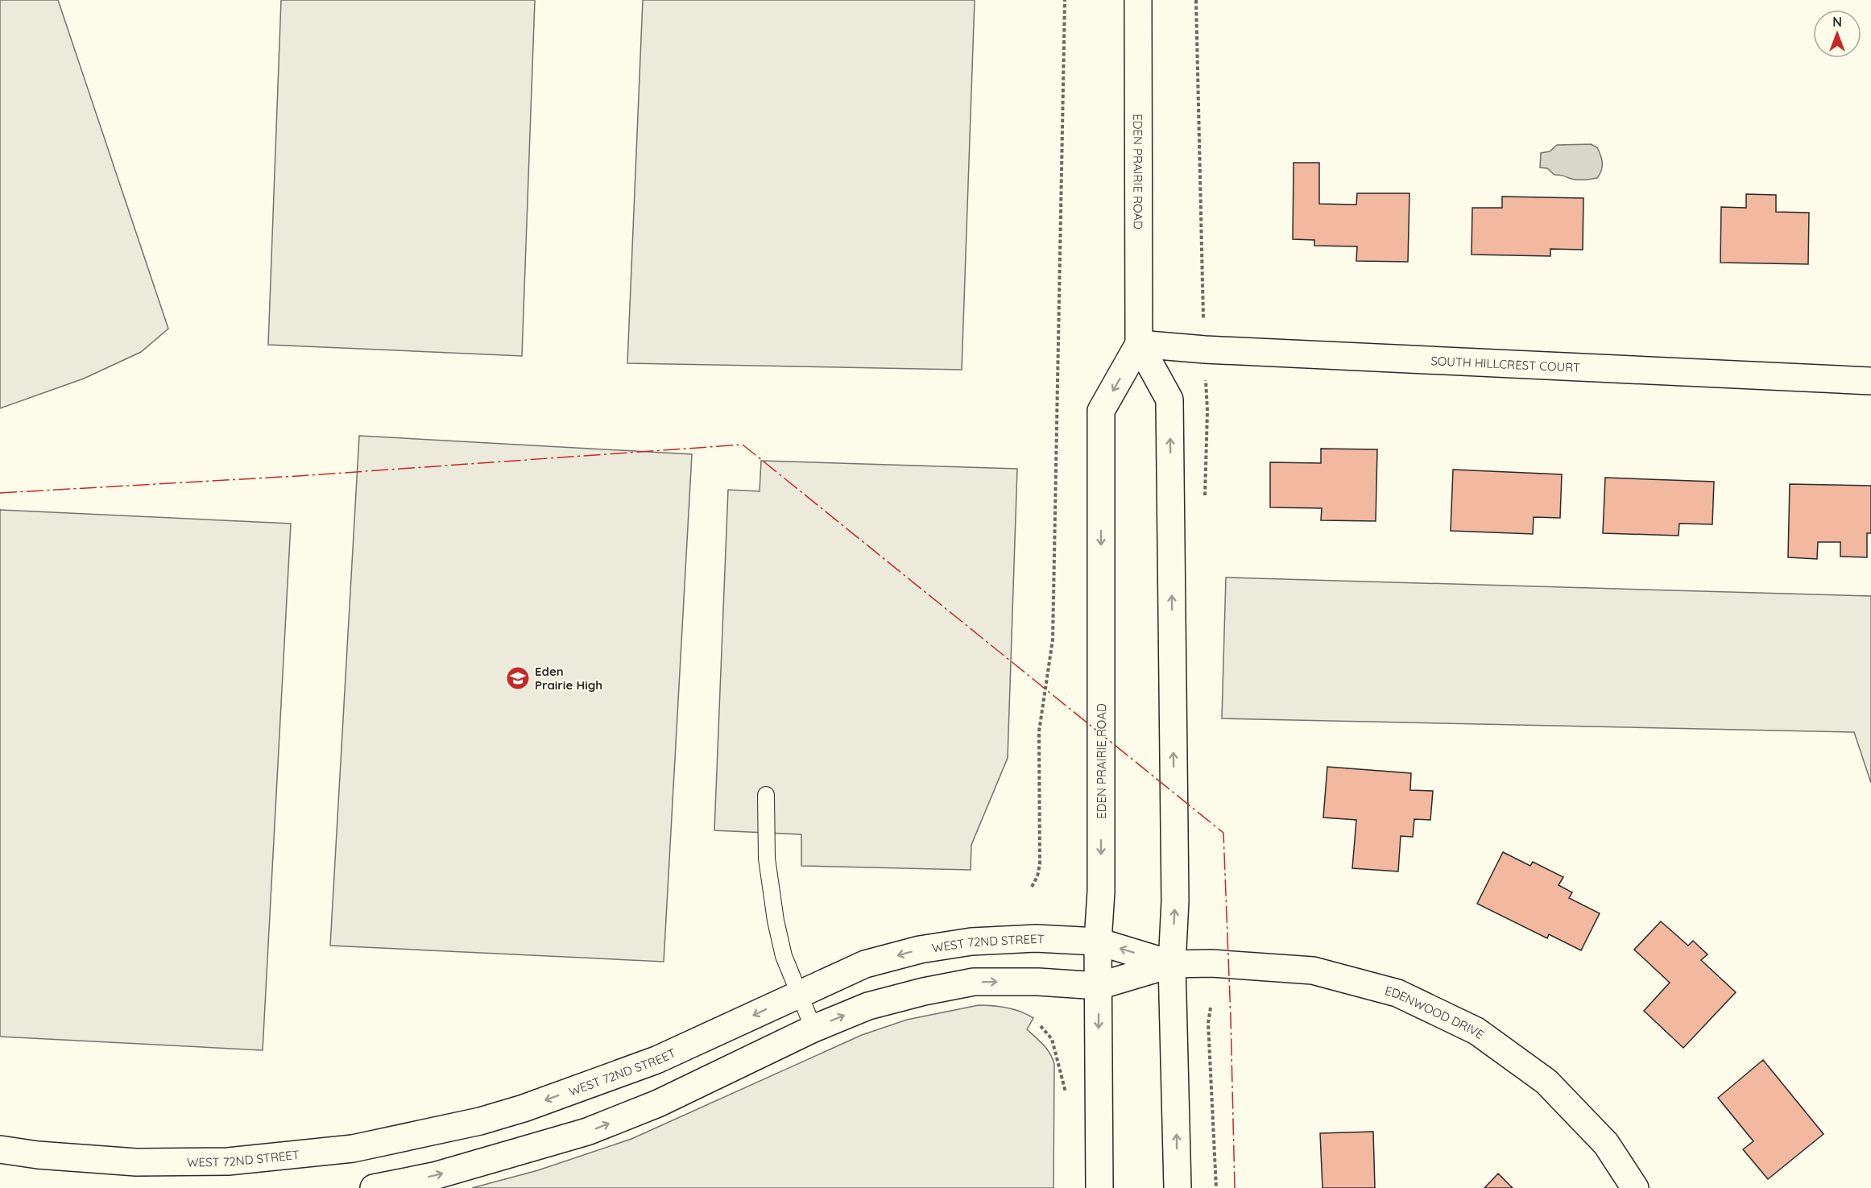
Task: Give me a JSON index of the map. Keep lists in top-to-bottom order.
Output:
{
  "streets": {
    "street": [
      "EDEN PRAIRIE ROAD",
      "SOUTH HILLCREST COURT",
      "WEST 72ND STREET",
      "EDENWOOD DRIVE"
    ]
  },
  "crossings": [
    ["EDEN PRAIRIE ROAD", "SOUTH HILLCREST COURT"],
    ["EDEN PRAIRIE ROAD", "WEST 72ND STREET"],
    ["EDEN PRAIRIE ROAD", "EDENWOOD DRIVE"],
    ["WEST 72ND STREET", "EDENWOOD DRIVE"]
  ],
  "places": {
    "school or university": ["Eden Prairie High"]
  },
  "north": "top"
}
